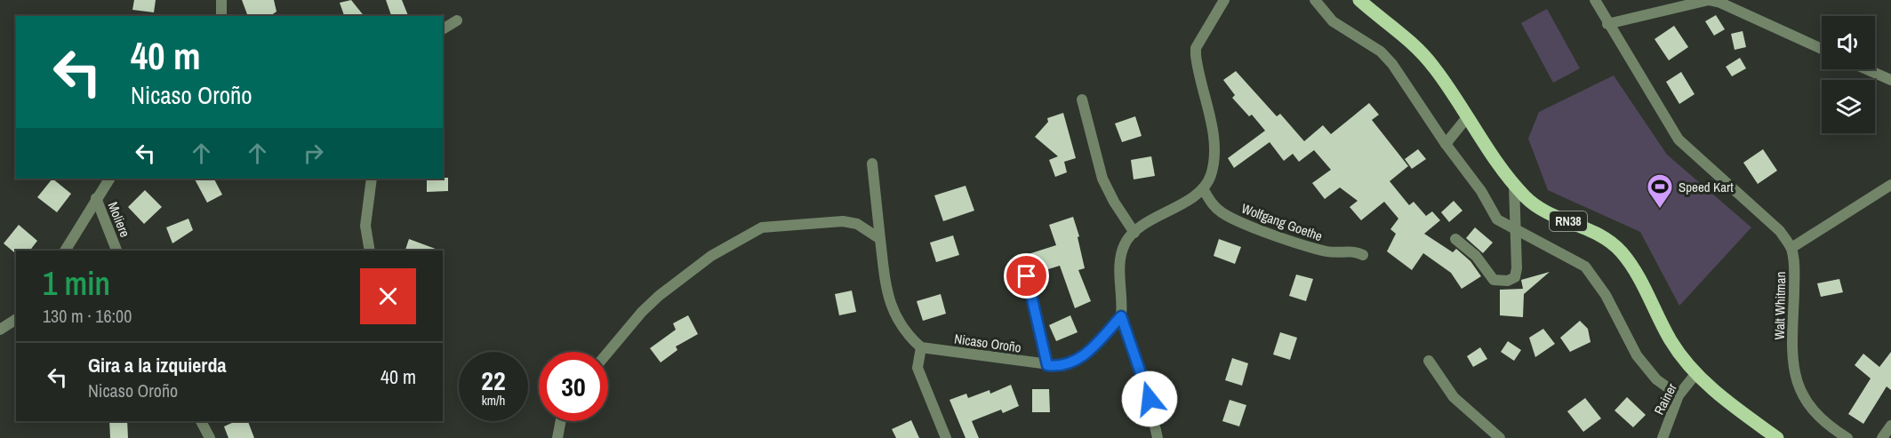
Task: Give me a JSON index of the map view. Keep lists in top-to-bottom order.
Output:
{
  "streets": {
    "main road": ["RN38"],
    "street": [
      "Moliere",
      "Wolfgang Goethe",
      "Walt Whitman",
      "Nicaso Oroño",
      "Rainer"
    ]
  },
  "crossings": [
    ["RN38", "Rainer"]
  ],
  "places": {
    "sports": ["Speed Kart"]
  },
  "page": {
    "turn": ["40 m", "Nicaso Oroño"],
    "heading": ["1 min", "130 m · 16:00"],
    "list": [
      {
        "name": "Gira a la izquierda",
        "note": "Nicaso Oroño",
        "value": "40 m"
      }
    ],
    "speed": "22 km/h",
    "limit": "30"
  }
}
